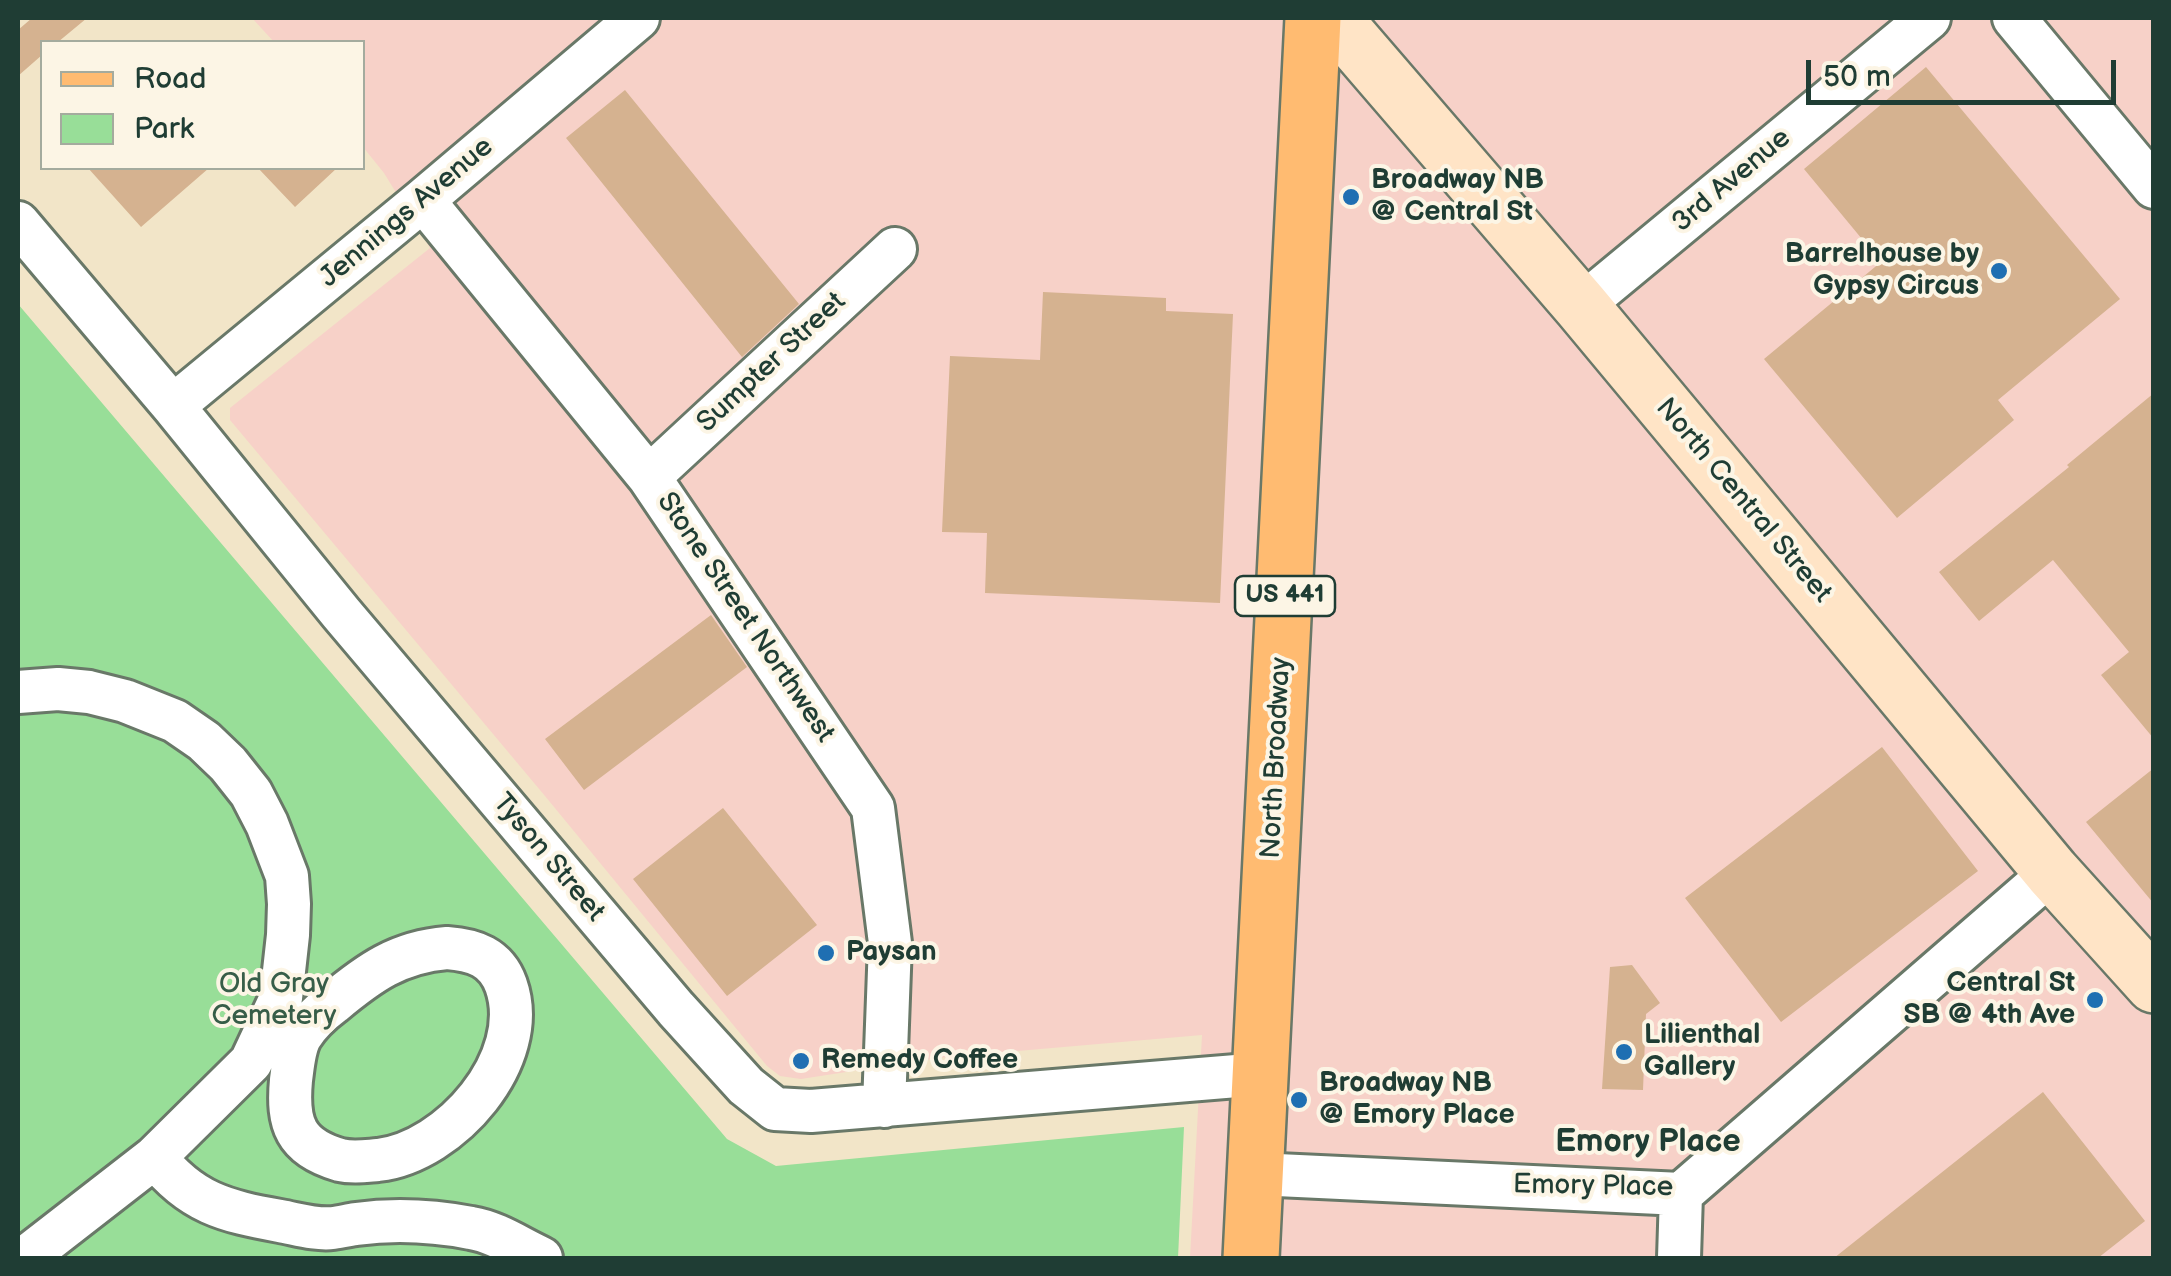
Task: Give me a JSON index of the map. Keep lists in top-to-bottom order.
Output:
{
  "streets": {
    "main road": ["North Central Street", "US 441", "North Broadway"],
    "street": [
      "3rd Avenue",
      "Jennings Avenue",
      "Sumpter Street",
      "Stone Street Northwest",
      "Tyson Street",
      "Emory Place"
    ]
  },
  "crossings": [
    ["3rd Avenue", "North Central Street"],
    ["Jennings Avenue", "Stone Street Northwest"],
    ["Jennings Avenue", "Tyson Street"],
    ["Sumpter Street", "Stone Street Northwest"],
    ["North Central Street", "Emory Place"],
    ["Stone Street Northwest", "Tyson Street"],
    ["North Broadway", "Tyson Street"],
    ["North Broadway", "Emory Place"]
  ],
  "districts": ["Emory Place"],
  "parks": ["Old Gray Cemetery"],
  "places": [
    "Broadway NB @ Central St",
    "Barrelhouse by Gypsy Circus",
    "Paysan",
    "Central St SB @ 4th Ave",
    "Lilienthal Gallery",
    "Remedy Coffee",
    "Broadway NB @ Emory Place"
  ],
  "legend": ["Road", "Park"],
  "scale_bar": "50 m"
}
